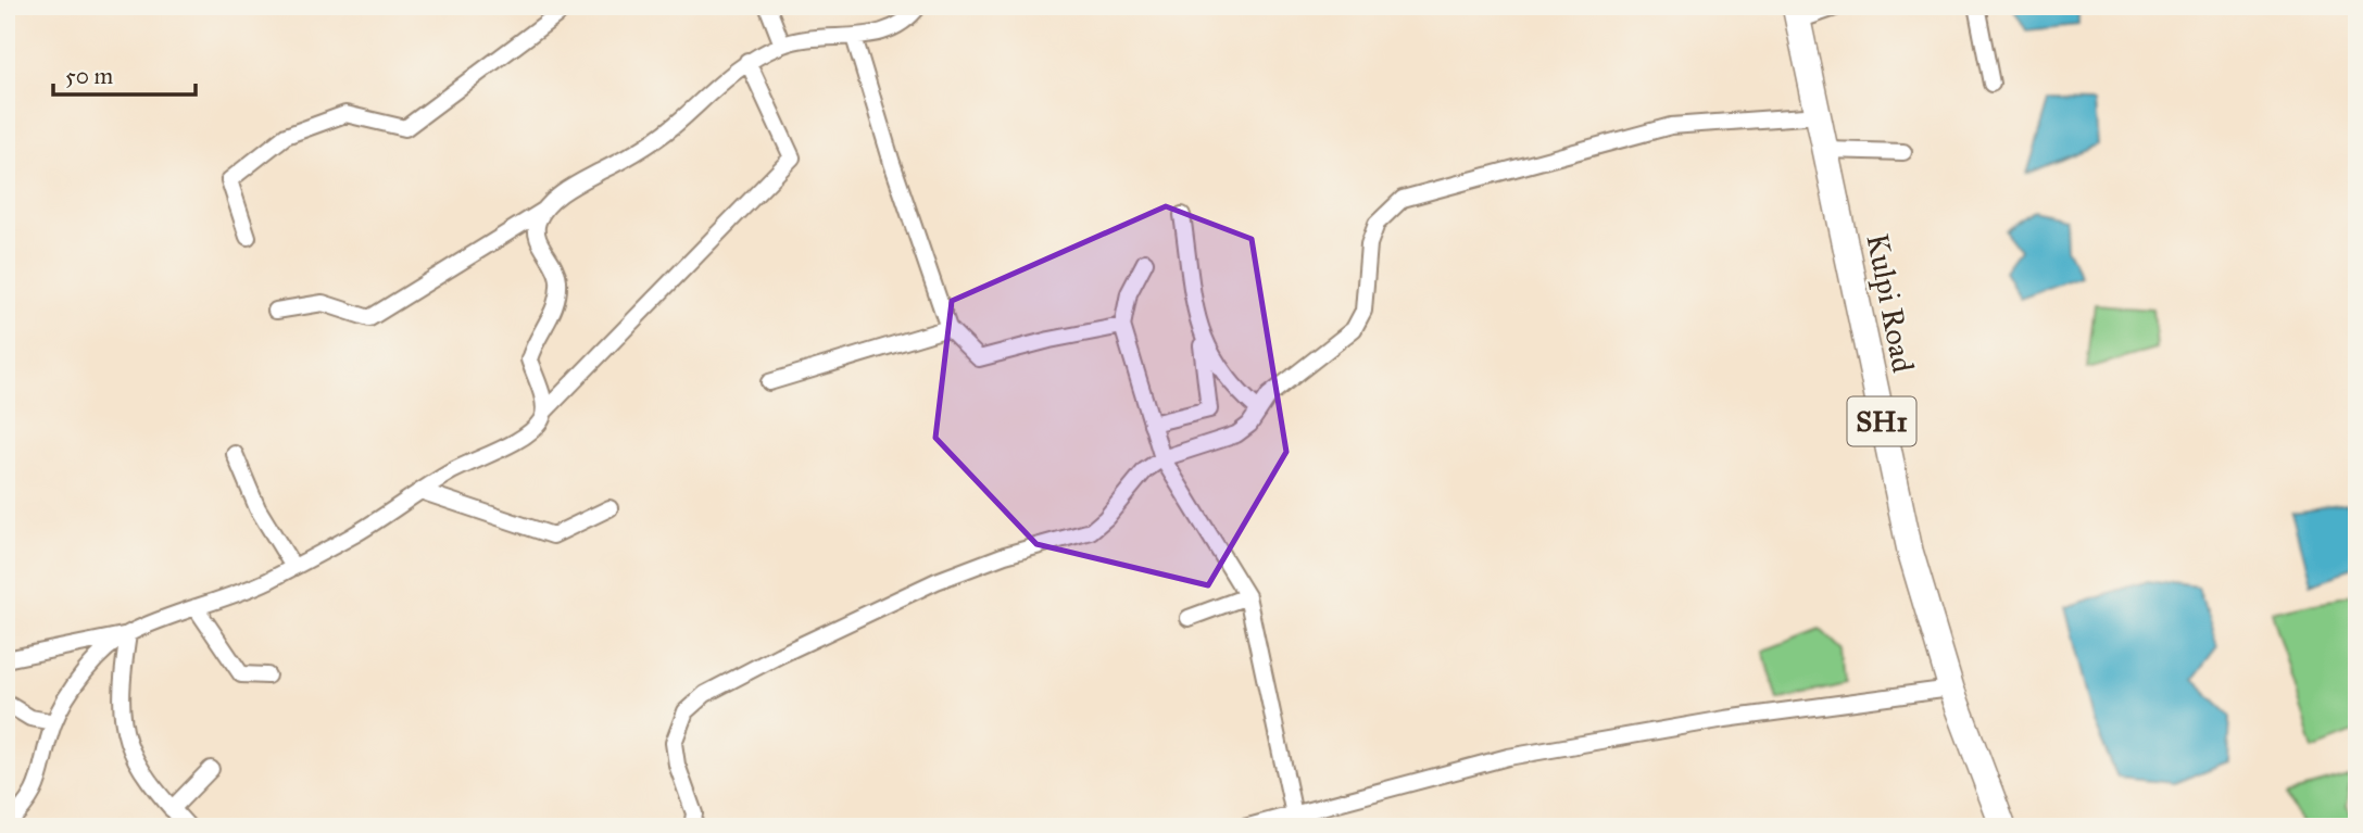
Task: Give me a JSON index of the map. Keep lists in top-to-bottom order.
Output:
{
  "streets": {
    "main road": ["Kulpi Road", "SH1"]
  },
  "scale_bar": "50 m"
}
